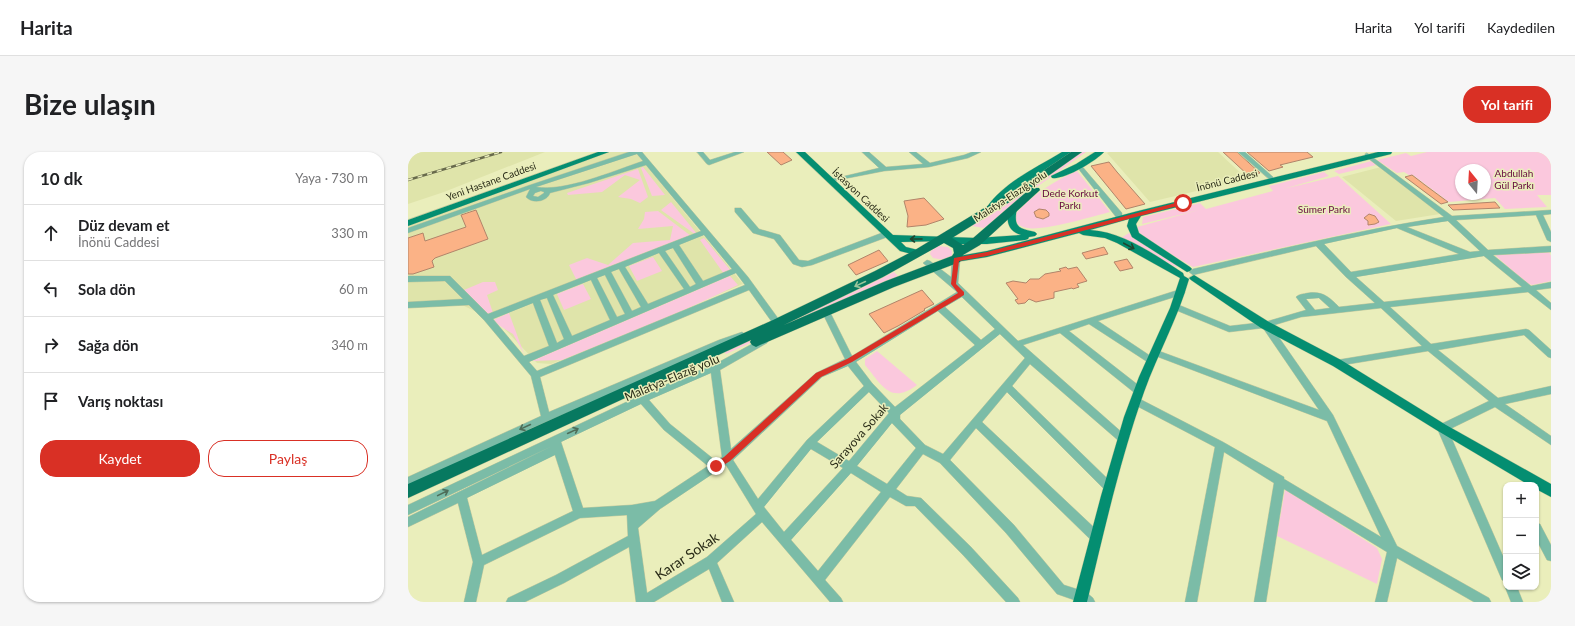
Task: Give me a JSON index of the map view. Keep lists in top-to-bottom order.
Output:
{
  "streets": {
    "highway": ["Malatya-Elazığ yolu"],
    "main road": ["İnönü Caddesi", "Yeni Hastane Caddesi", "İstasyon Caddesi"],
    "street": ["Sarayova Sokak", "Karar Sokak"]
  },
  "crossings": [
    ["İnönü Caddesi", "Malatya-Elazığ yolu"],
    ["İstasyon Caddesi", "Malatya-Elazığ yolu"]
  ],
  "parks": ["Abdullah Gül Parkı", "Dede Korkut Parkı", "Sümer Parkı"],
  "north": "top",
  "page": {
    "header": "Harita",
    "nav": ["Harita", "Yol tarifi", "Kaydedilen"],
    "buttons": [
      "Yol tarifi",
      ["Kaydet", "Paylaş"]
    ],
    "title": "Bize ulaşın",
    "heading": ["10 dk", "Yaya · 730 m"],
    "list": [
      ["Düz devam et", "İnönü Caddesi", "330 m"],
      ["Sola dön", "60 m"],
      ["Sağa dön", "340 m"],
      "Varış noktası"
    ],
    "map_buttons": ["+", "−"]
  }
}
